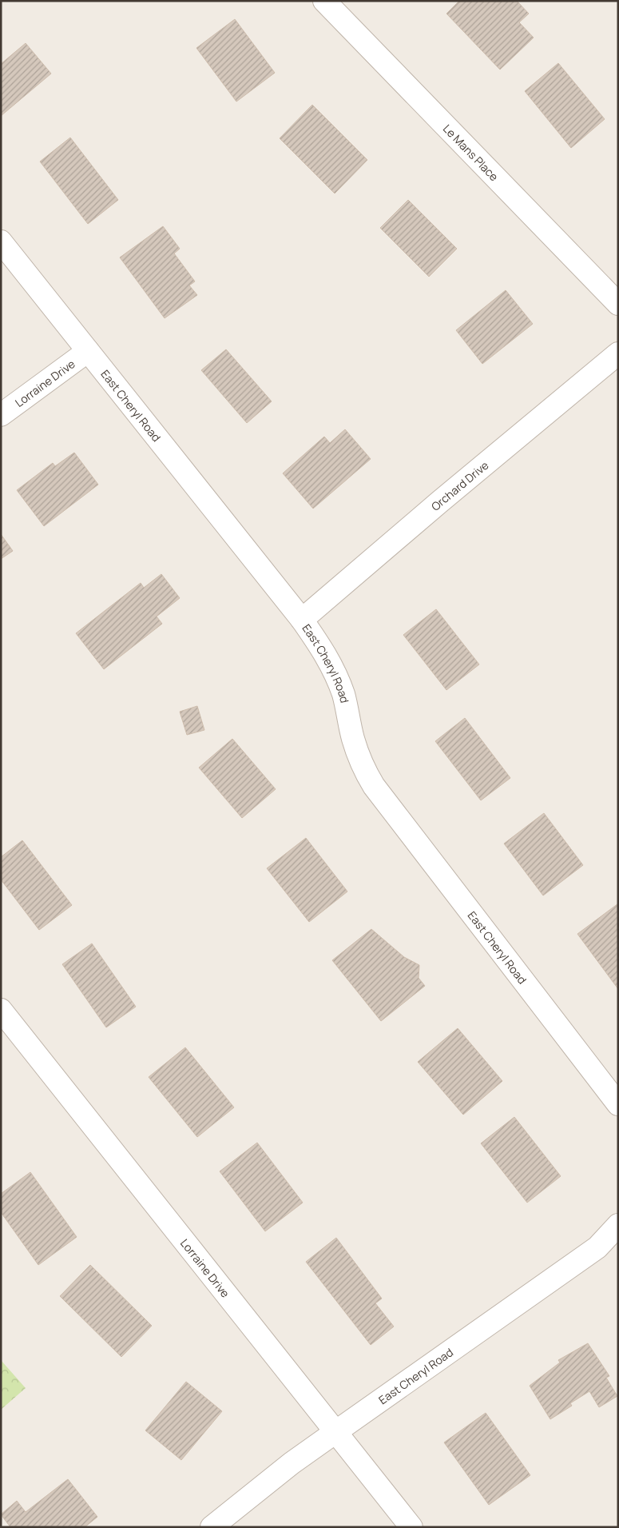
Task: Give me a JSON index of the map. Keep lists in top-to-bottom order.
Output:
{
  "streets": {
    "street": [
      "Le Mans Place",
      "Lorraine Drive",
      "East Cheryl Road",
      "Orchard Drive"
    ]
  },
  "crossings": [
    ["Lorraine Drive", "East Cheryl Road"],
    ["East Cheryl Road", "Orchard Drive"]
  ]
}
